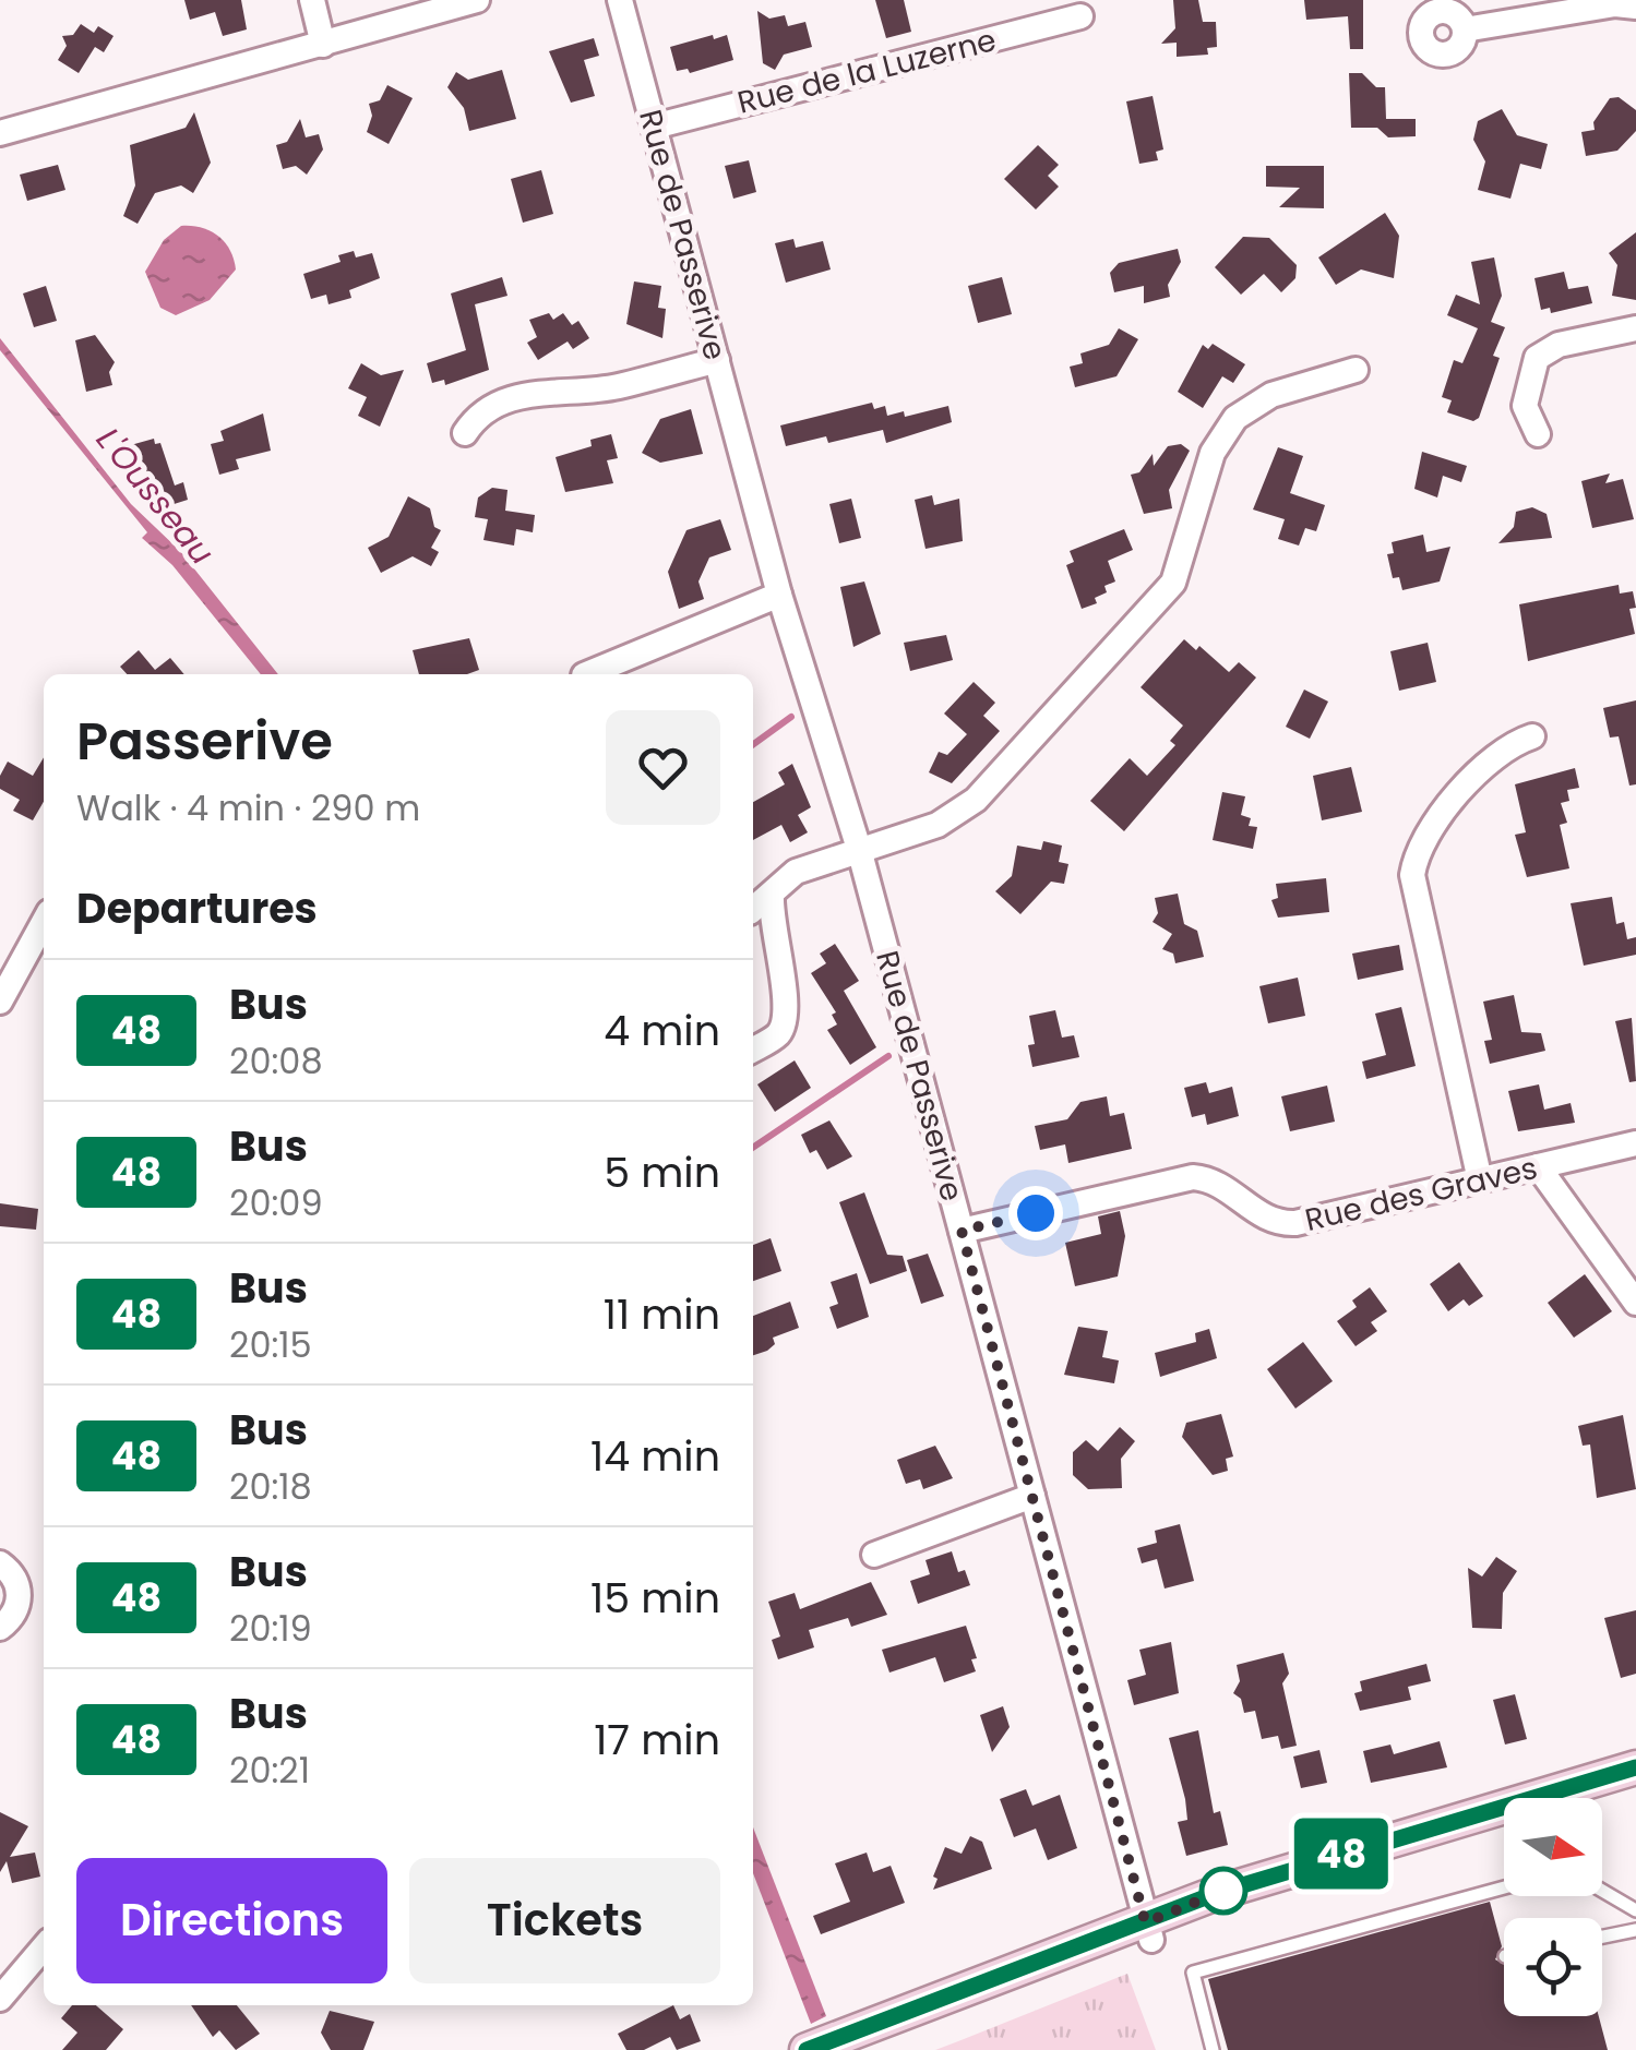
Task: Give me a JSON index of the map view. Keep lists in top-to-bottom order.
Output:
{
  "streets": {
    "street": ["Rue de la Luzerne", "Rue de Passerive", "Rue des Graves"]
  },
  "crossings": [
    ["Rue de la Luzerne", "Rue de Passerive"],
    ["Rue de Passerive", "Rue des Graves"]
  ],
  "water": ["L'Ousseau"],
  "lines": ["bus line 48"],
  "north": "right",
  "page": {
    "on_map": "48",
    "heading": [
      ["Passerive", "Walk · 4 min · 290 m"],
      "Departures"
    ],
    "list": [
      {
        "mark": "48",
        "name": "Bus",
        "note": "20:08",
        "value": "4 min"
      },
      {
        "mark": "48",
        "name": "Bus",
        "note": "20:09",
        "value": "5 min"
      },
      {
        "mark": "48",
        "name": "Bus",
        "note": "20:15",
        "value": "11 min"
      },
      {
        "mark": "48",
        "name": "Bus",
        "note": "20:18",
        "value": "14 min"
      },
      {
        "mark": "48",
        "name": "Bus",
        "note": "20:19",
        "value": "15 min"
      },
      {
        "mark": "48",
        "name": "Bus",
        "note": "20:21",
        "value": "17 min"
      }
    ],
    "buttons": ["Directions", "Tickets"]
  }
}
